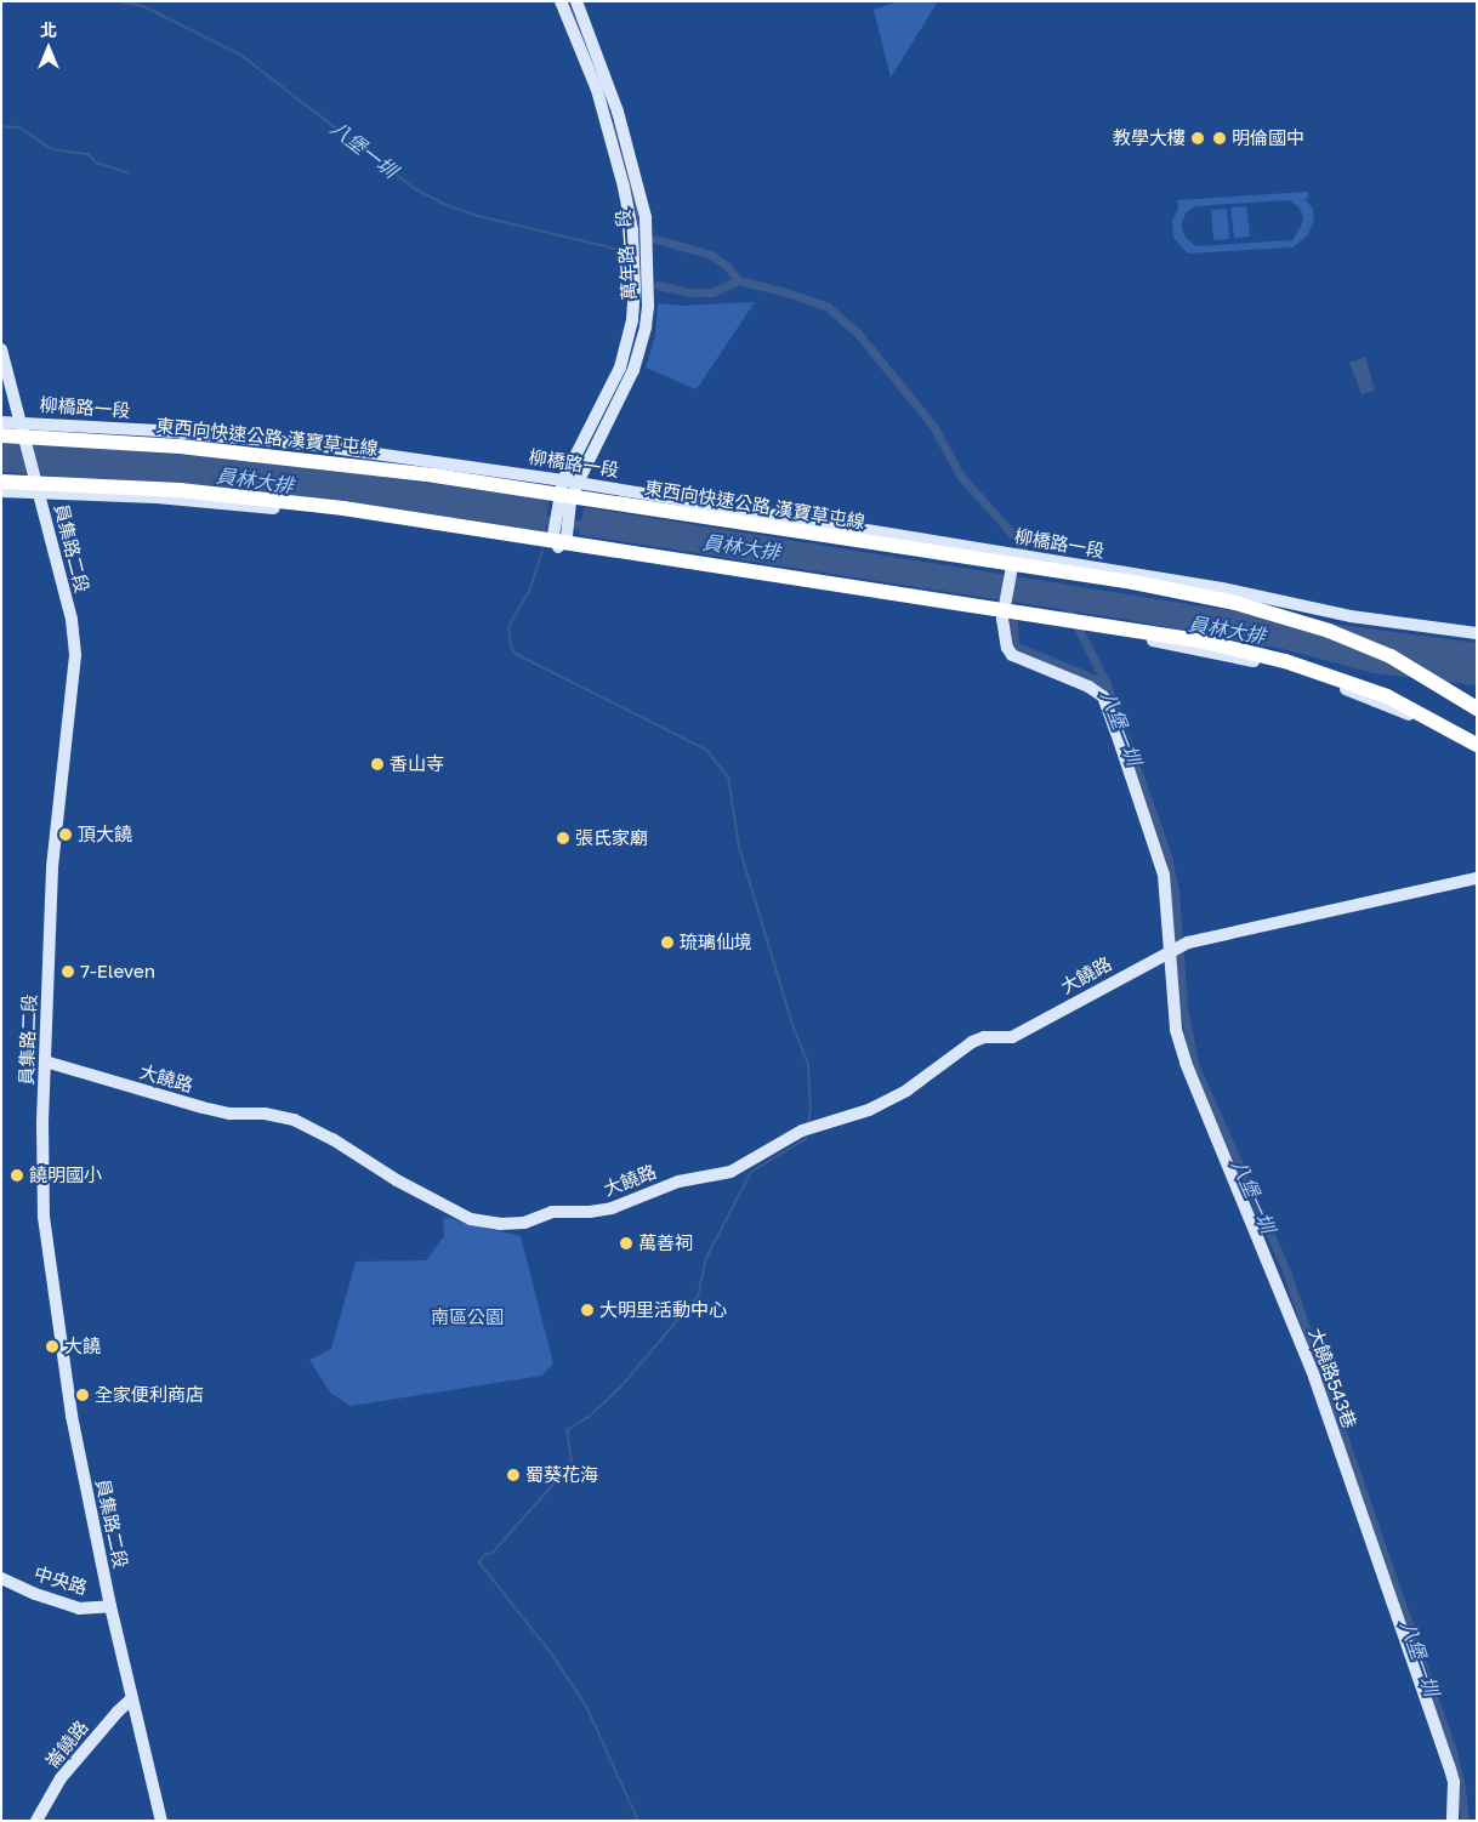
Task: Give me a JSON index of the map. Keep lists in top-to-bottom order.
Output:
{
  "streets": {
    "highway": ["東西向快速公路 漢寶草屯線"],
    "main road": [
      "萬年路一段",
      "柳橋路一段",
      "員集路二段",
      "大饒路",
      "大饒路543巷",
      "中央路",
      "崙饒路"
    ]
  },
  "crossings": [
    ["萬年路一段", "柳橋路一段"],
    ["柳橋路一段", "員集路二段"],
    ["員集路二段", "大饒路"],
    ["員集路二段", "中央路"],
    ["員集路二段", "崙饒路"],
    ["大饒路", "大饒路543巷"]
  ],
  "water": ["八堡一圳", "員林大排"],
  "parks": ["南區公園"],
  "places": [
    "教學大樓",
    "明倫國中",
    "香山寺",
    "頂大饒",
    "張氏家廟",
    "琉璃仙境",
    "7-Eleven",
    "饒明國小",
    "萬善祠",
    "大明里活動中心",
    "大饒",
    "全家便利商店",
    "蜀葵花海"
  ],
  "north": "top"
}
